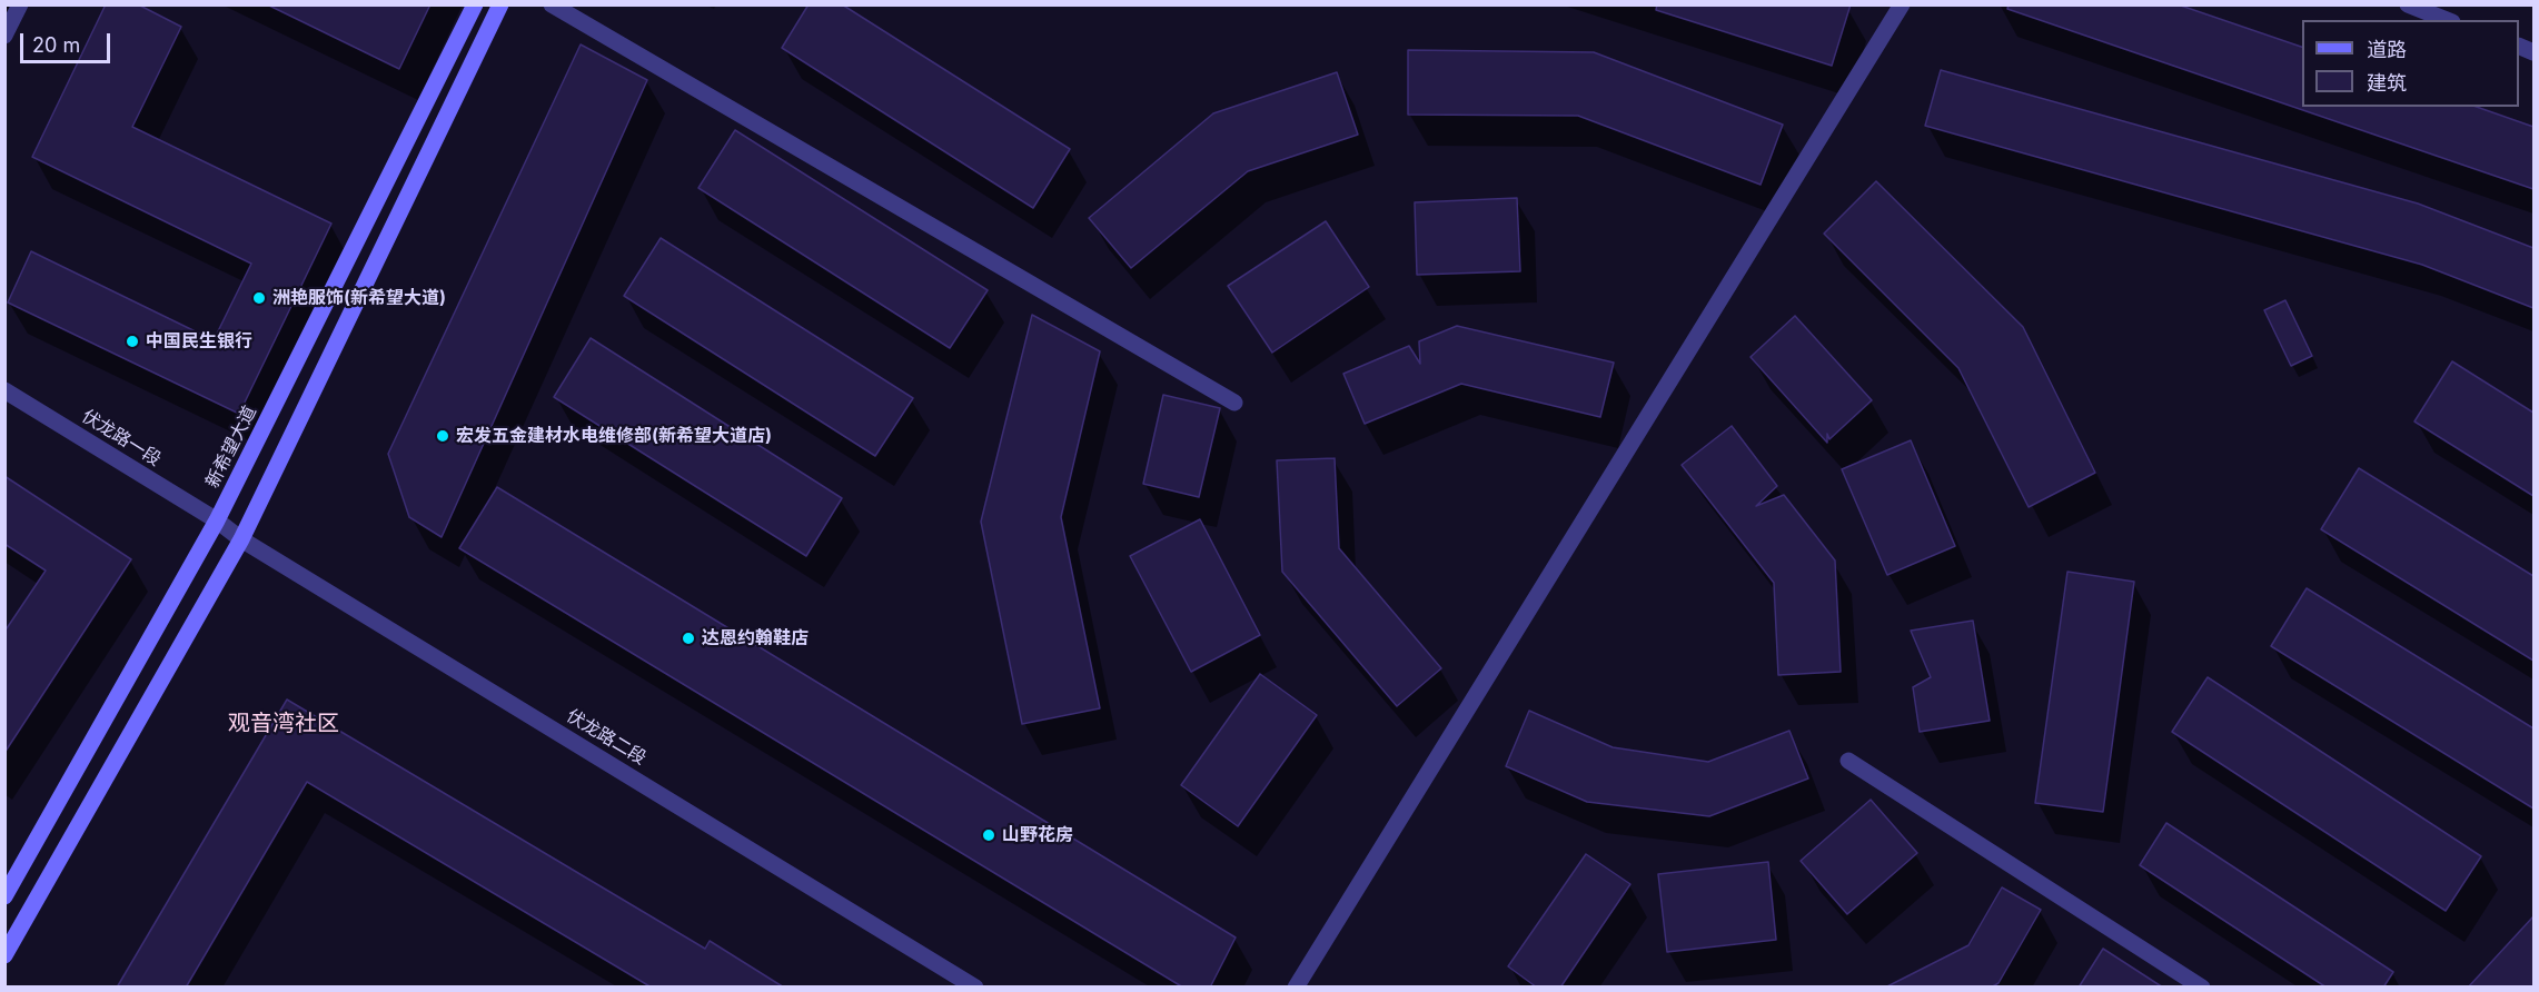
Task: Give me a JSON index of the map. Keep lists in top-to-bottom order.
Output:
{
  "streets": {
    "street": ["伏龙路一段", "新希望大道", "伏龙路二段"]
  },
  "crossings": [
    ["伏龙路一段", "新希望大道"],
    ["伏龙路一段", "伏龙路二段"],
    ["新希望大道", "伏龙路二段"]
  ],
  "districts": ["观音湾社区"],
  "places": [
    "洲艳服饰(新希望大道)",
    "中国民生银行",
    "宏发五金建材水电维修部(新希望大道店)",
    "达恩约翰鞋店",
    "山野花房"
  ],
  "legend": ["道路", "建筑"],
  "scale_bar": "20 m"
}
